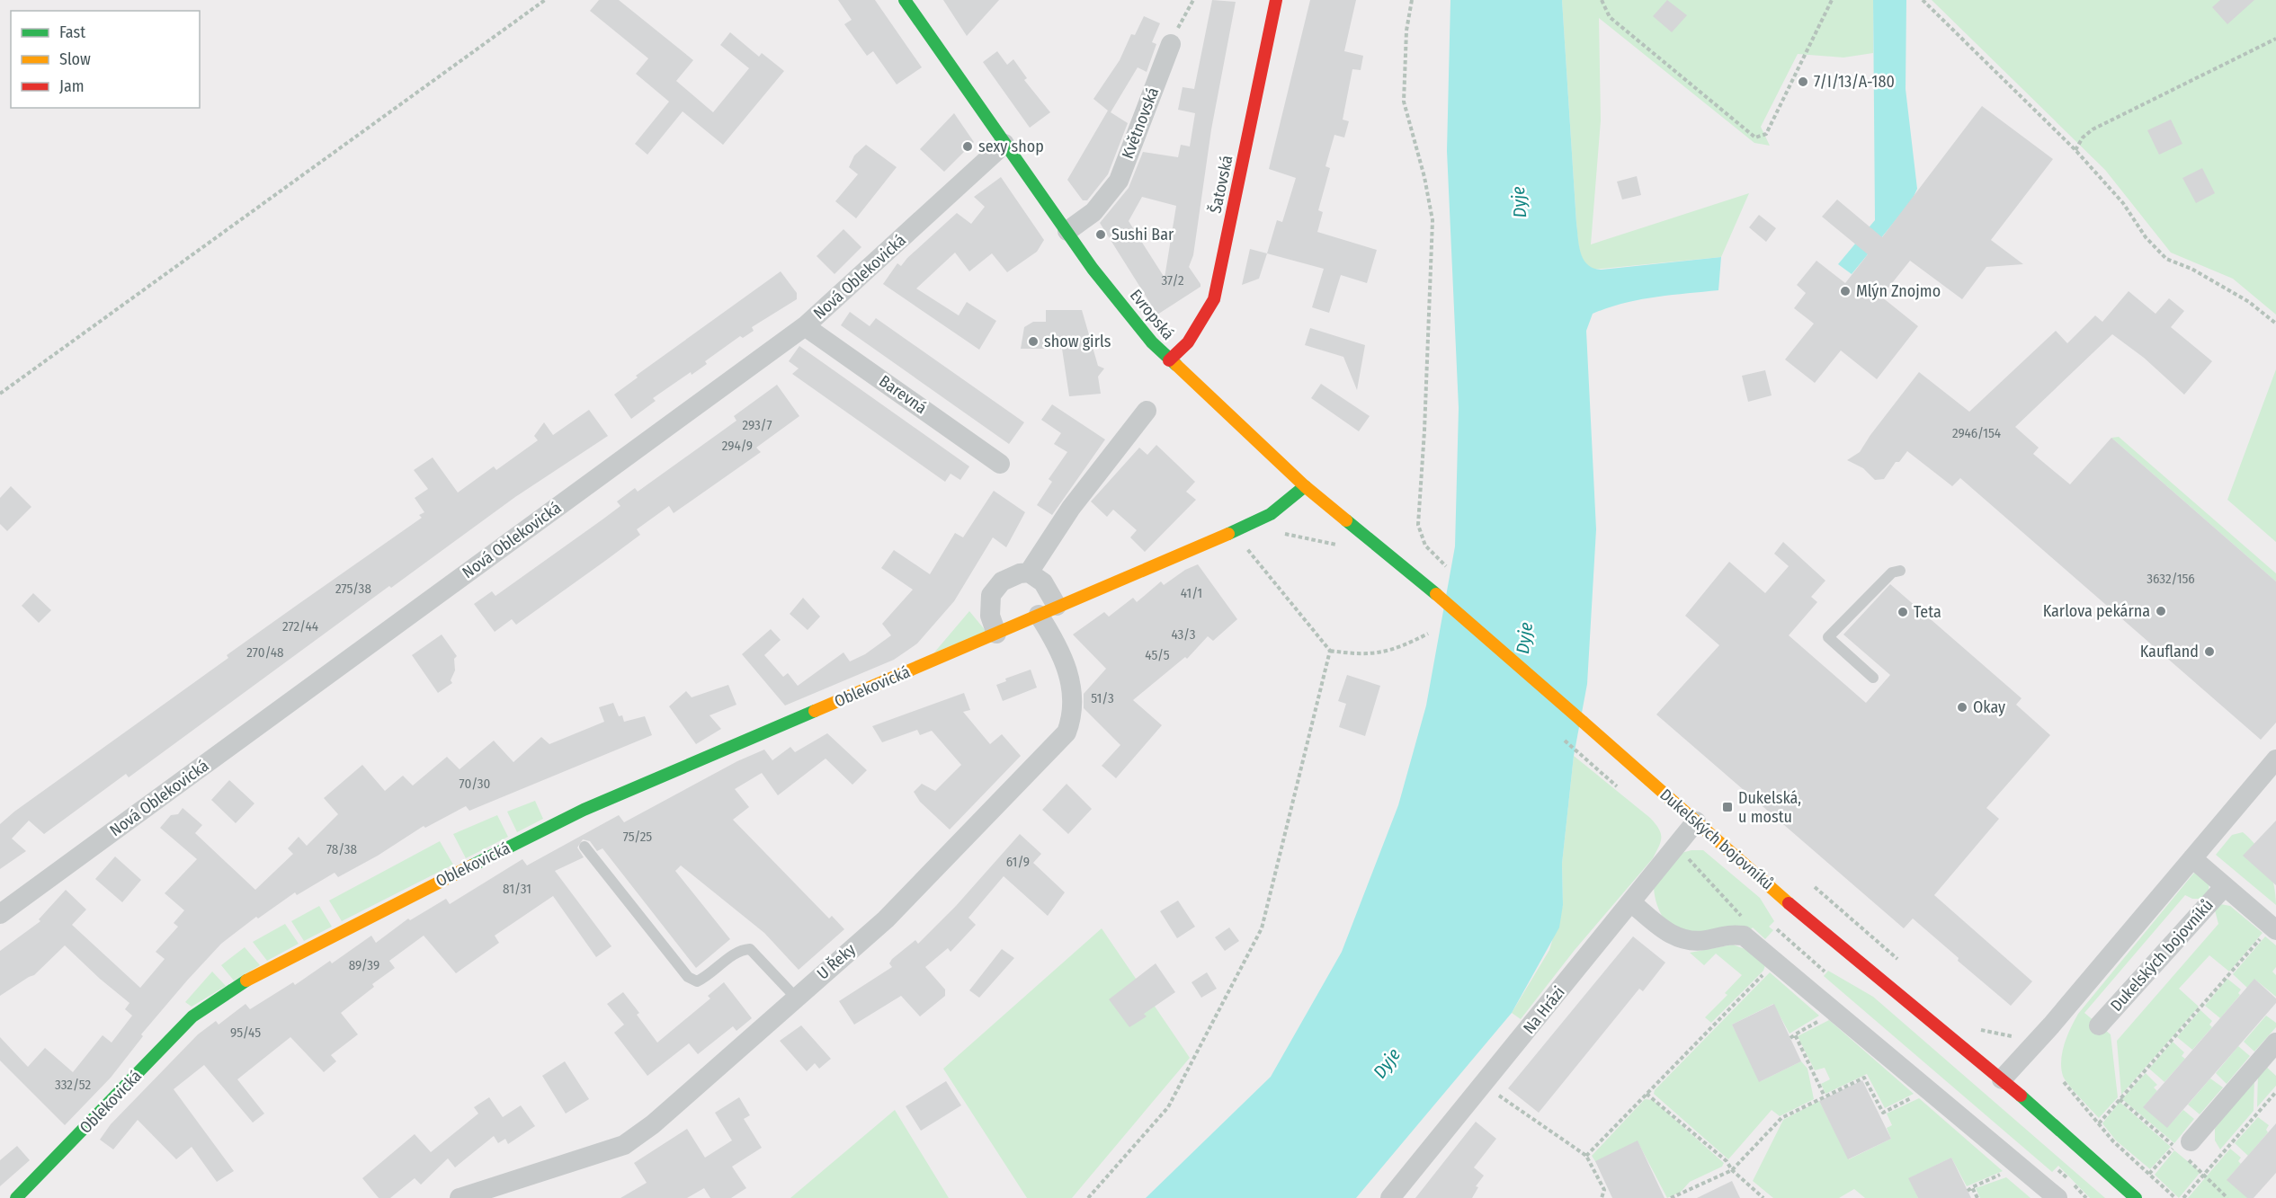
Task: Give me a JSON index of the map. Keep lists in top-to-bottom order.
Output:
{
  "streets": {
    "main road": [
      "Šatovská",
      "Evropská",
      "Oblekovická",
      "Dukelských bojovníků"
    ],
    "street": [
      "Květnovská",
      "Nová Oblekovická",
      "Barevná",
      "U Řeky",
      "Na Hrázi"
    ]
  },
  "crossings": [
    ["Květnovská", "Evropská"],
    ["Šatovská", "Evropská"],
    ["Nová Oblekovická", "Evropská"],
    ["Nová Oblekovická", "Barevná"],
    ["Evropská", "Oblekovická"],
    ["Evropská", "Dukelských bojovníků"],
    ["Oblekovická", "U Řeky"],
    ["Dukelských bojovníků", "Na Hrázi"]
  ],
  "water": ["Dyje"],
  "places": {
    "other": [
      "7/I/13/A-180",
      "sexy shop",
      "Sushi Bar",
      "Mlýn Znojmo",
      "show girls",
      "Karlova pekárna",
      "Teta",
      "Kaufland",
      "Okay"
    ],
    "transit": ["Dukelská, u mostu"]
  },
  "house_numbers": [
    "37/2",
    "293/7",
    "2946/154",
    "294/9",
    "3632/156",
    "275/38",
    "41/1",
    "272/44",
    "43/3",
    "270/48",
    "45/5",
    "51/3",
    "70/30",
    "75/25",
    "78/38",
    "61/9",
    "81/31",
    "89/39",
    "95/45",
    "332/52"
  ],
  "legend": ["Fast", "Slow", "Jam"]
}
